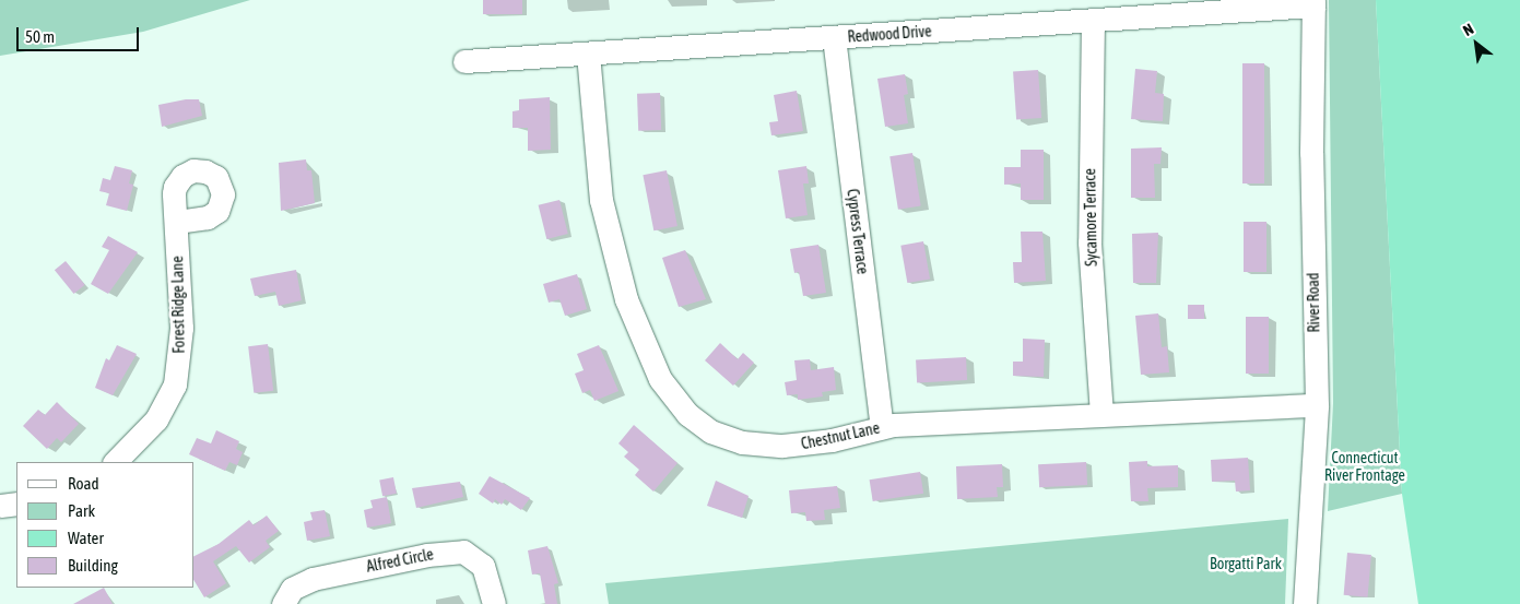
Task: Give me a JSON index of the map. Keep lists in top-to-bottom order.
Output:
{
  "streets": {
    "street": [
      "Redwood Drive",
      "Sycamore Terrace",
      "Cypress Terrace",
      "River Road",
      "Forest Ridge Lane",
      "Chestnut Lane",
      "Alfred Circle"
    ]
  },
  "crossings": [
    ["Redwood Drive", "Sycamore Terrace"],
    ["Redwood Drive", "Cypress Terrace"],
    ["Redwood Drive", "River Road"],
    ["Redwood Drive", "Chestnut Lane"],
    ["Sycamore Terrace", "Chestnut Lane"],
    ["Cypress Terrace", "Chestnut Lane"],
    ["River Road", "Chestnut Lane"]
  ],
  "parks": ["Connecticut River Frontage", "Borgatti Park"],
  "legend": [
    "Road",
    "Park",
    "Water",
    "Building"
  ],
  "scale_bar": "50 m",
  "north": "top left"
}
